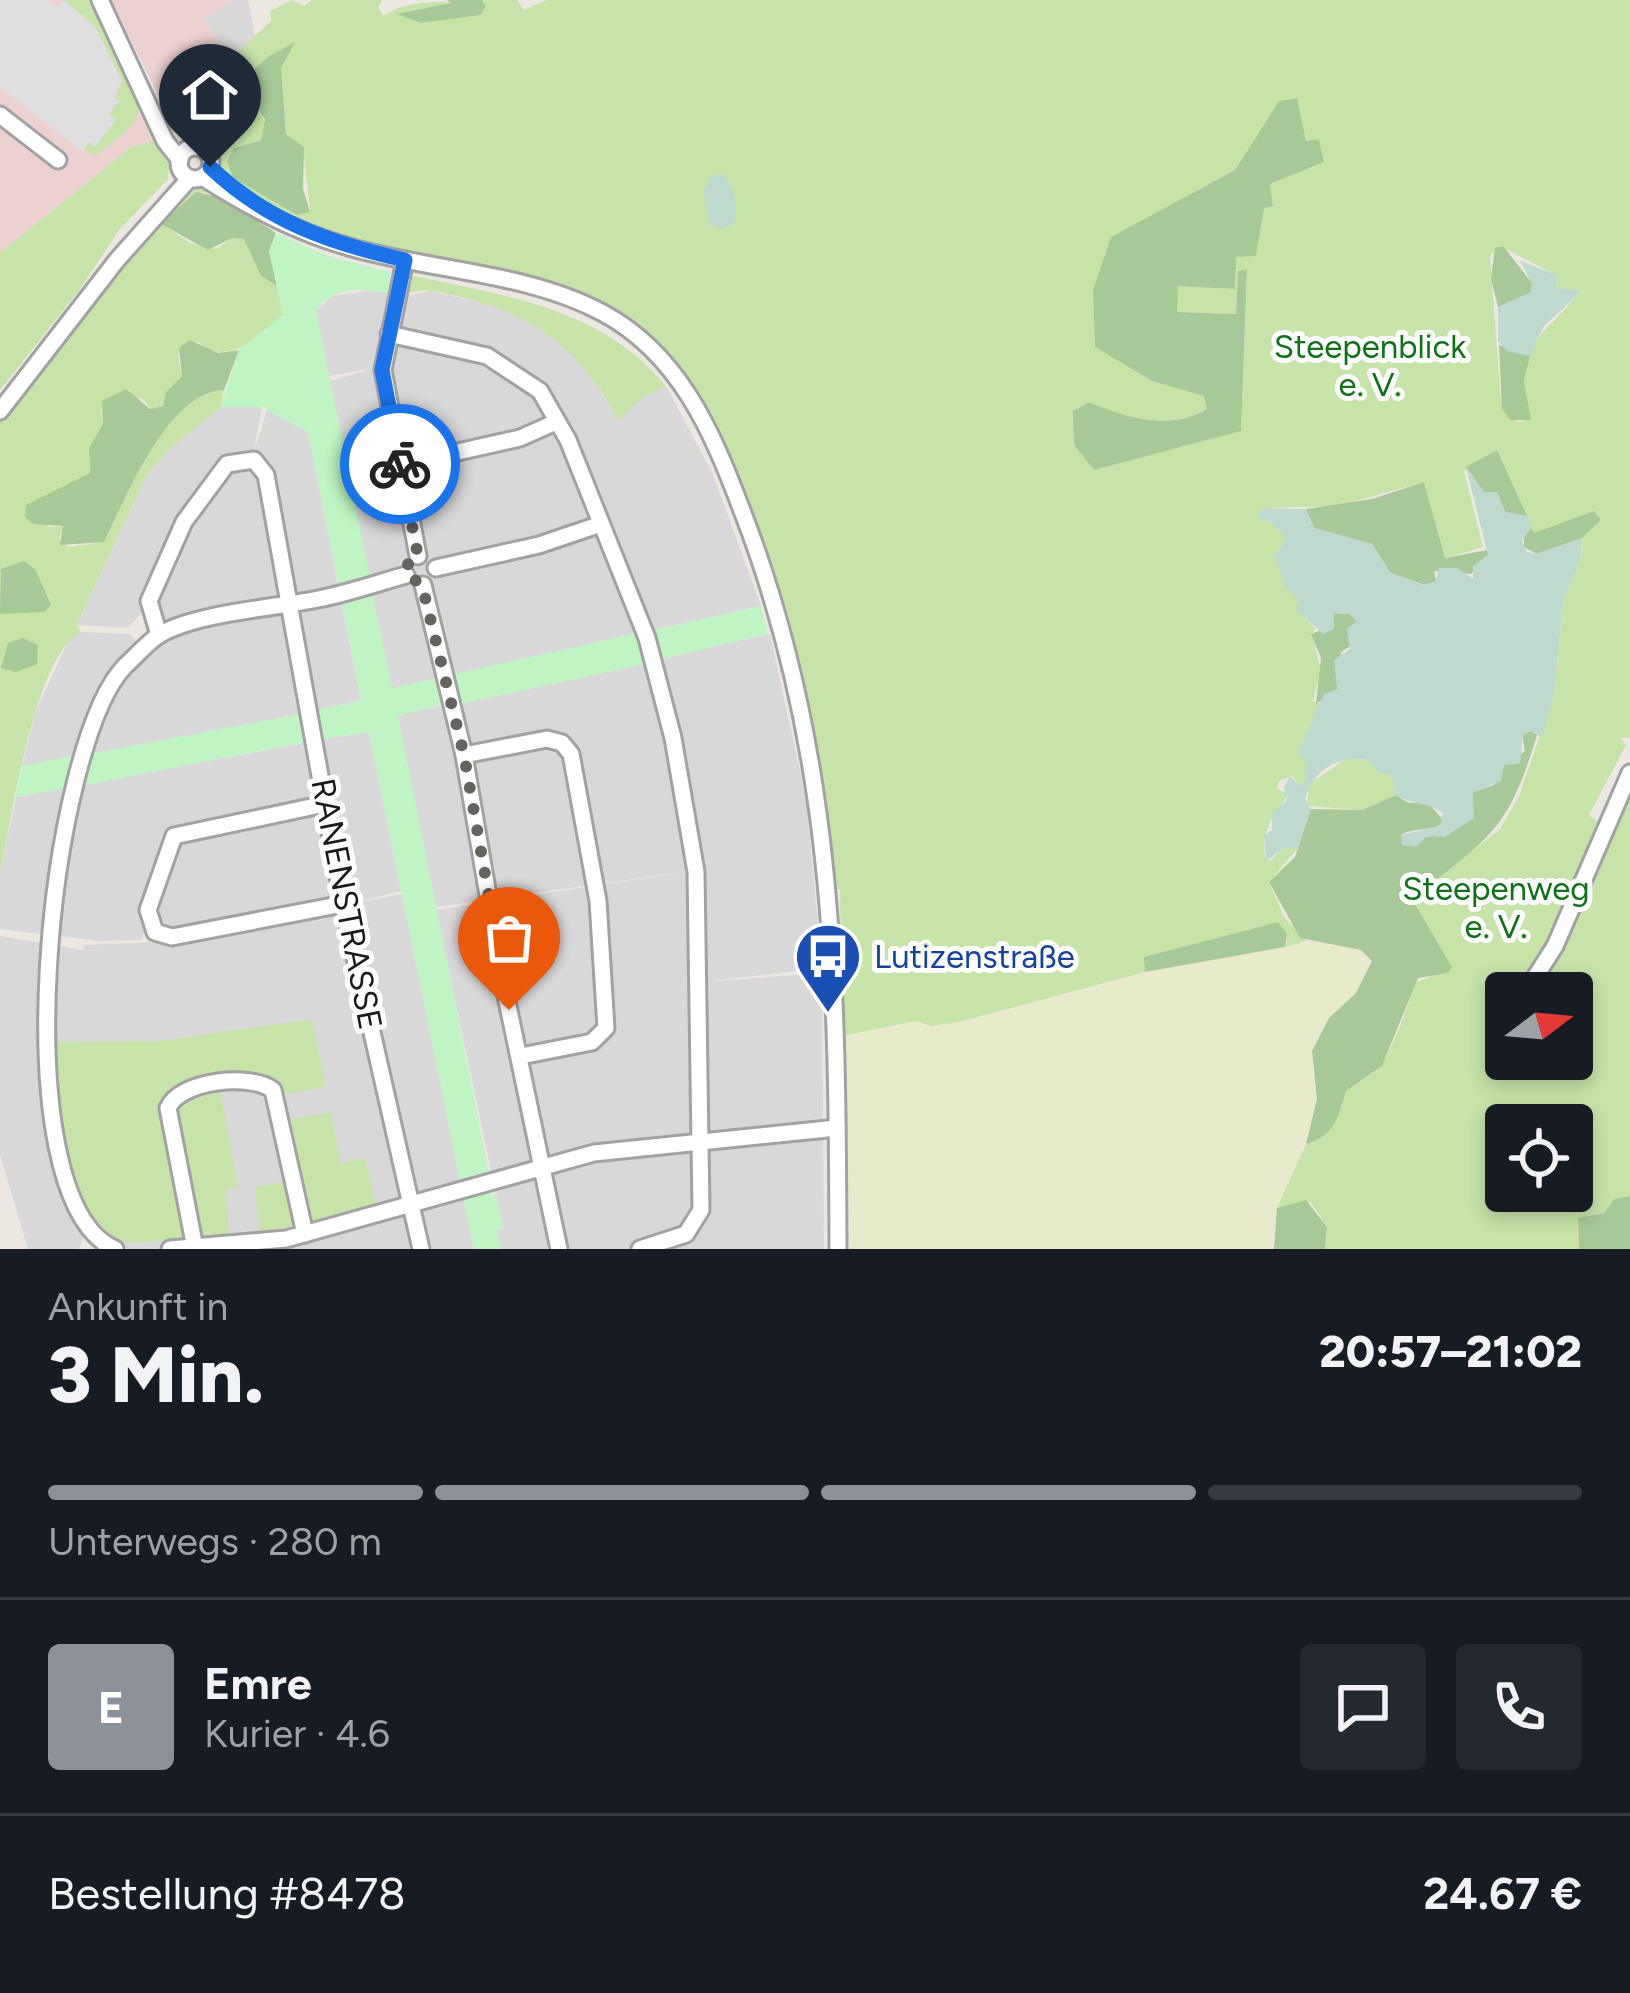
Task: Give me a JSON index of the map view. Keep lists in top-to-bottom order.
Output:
{
  "streets": {
    "street": ["RANENSTRASSE"]
  },
  "parks": ["Steepenblick e. V.", "Steepenweg e. V."],
  "places": {
    "bus stop": ["Lutizenstraße"]
  },
  "north": "right",
  "page": {
    "heading": ["3 Min.", "Ankunft in", "20:57–21:02"],
    "panel": [
      "Emre",
      "Kurier · 4.6",
      "Bestellung #8478",
      "24.67 €"
    ],
    "bar": "Unterwegs · 280 m",
    "round": "E"
  }
}
